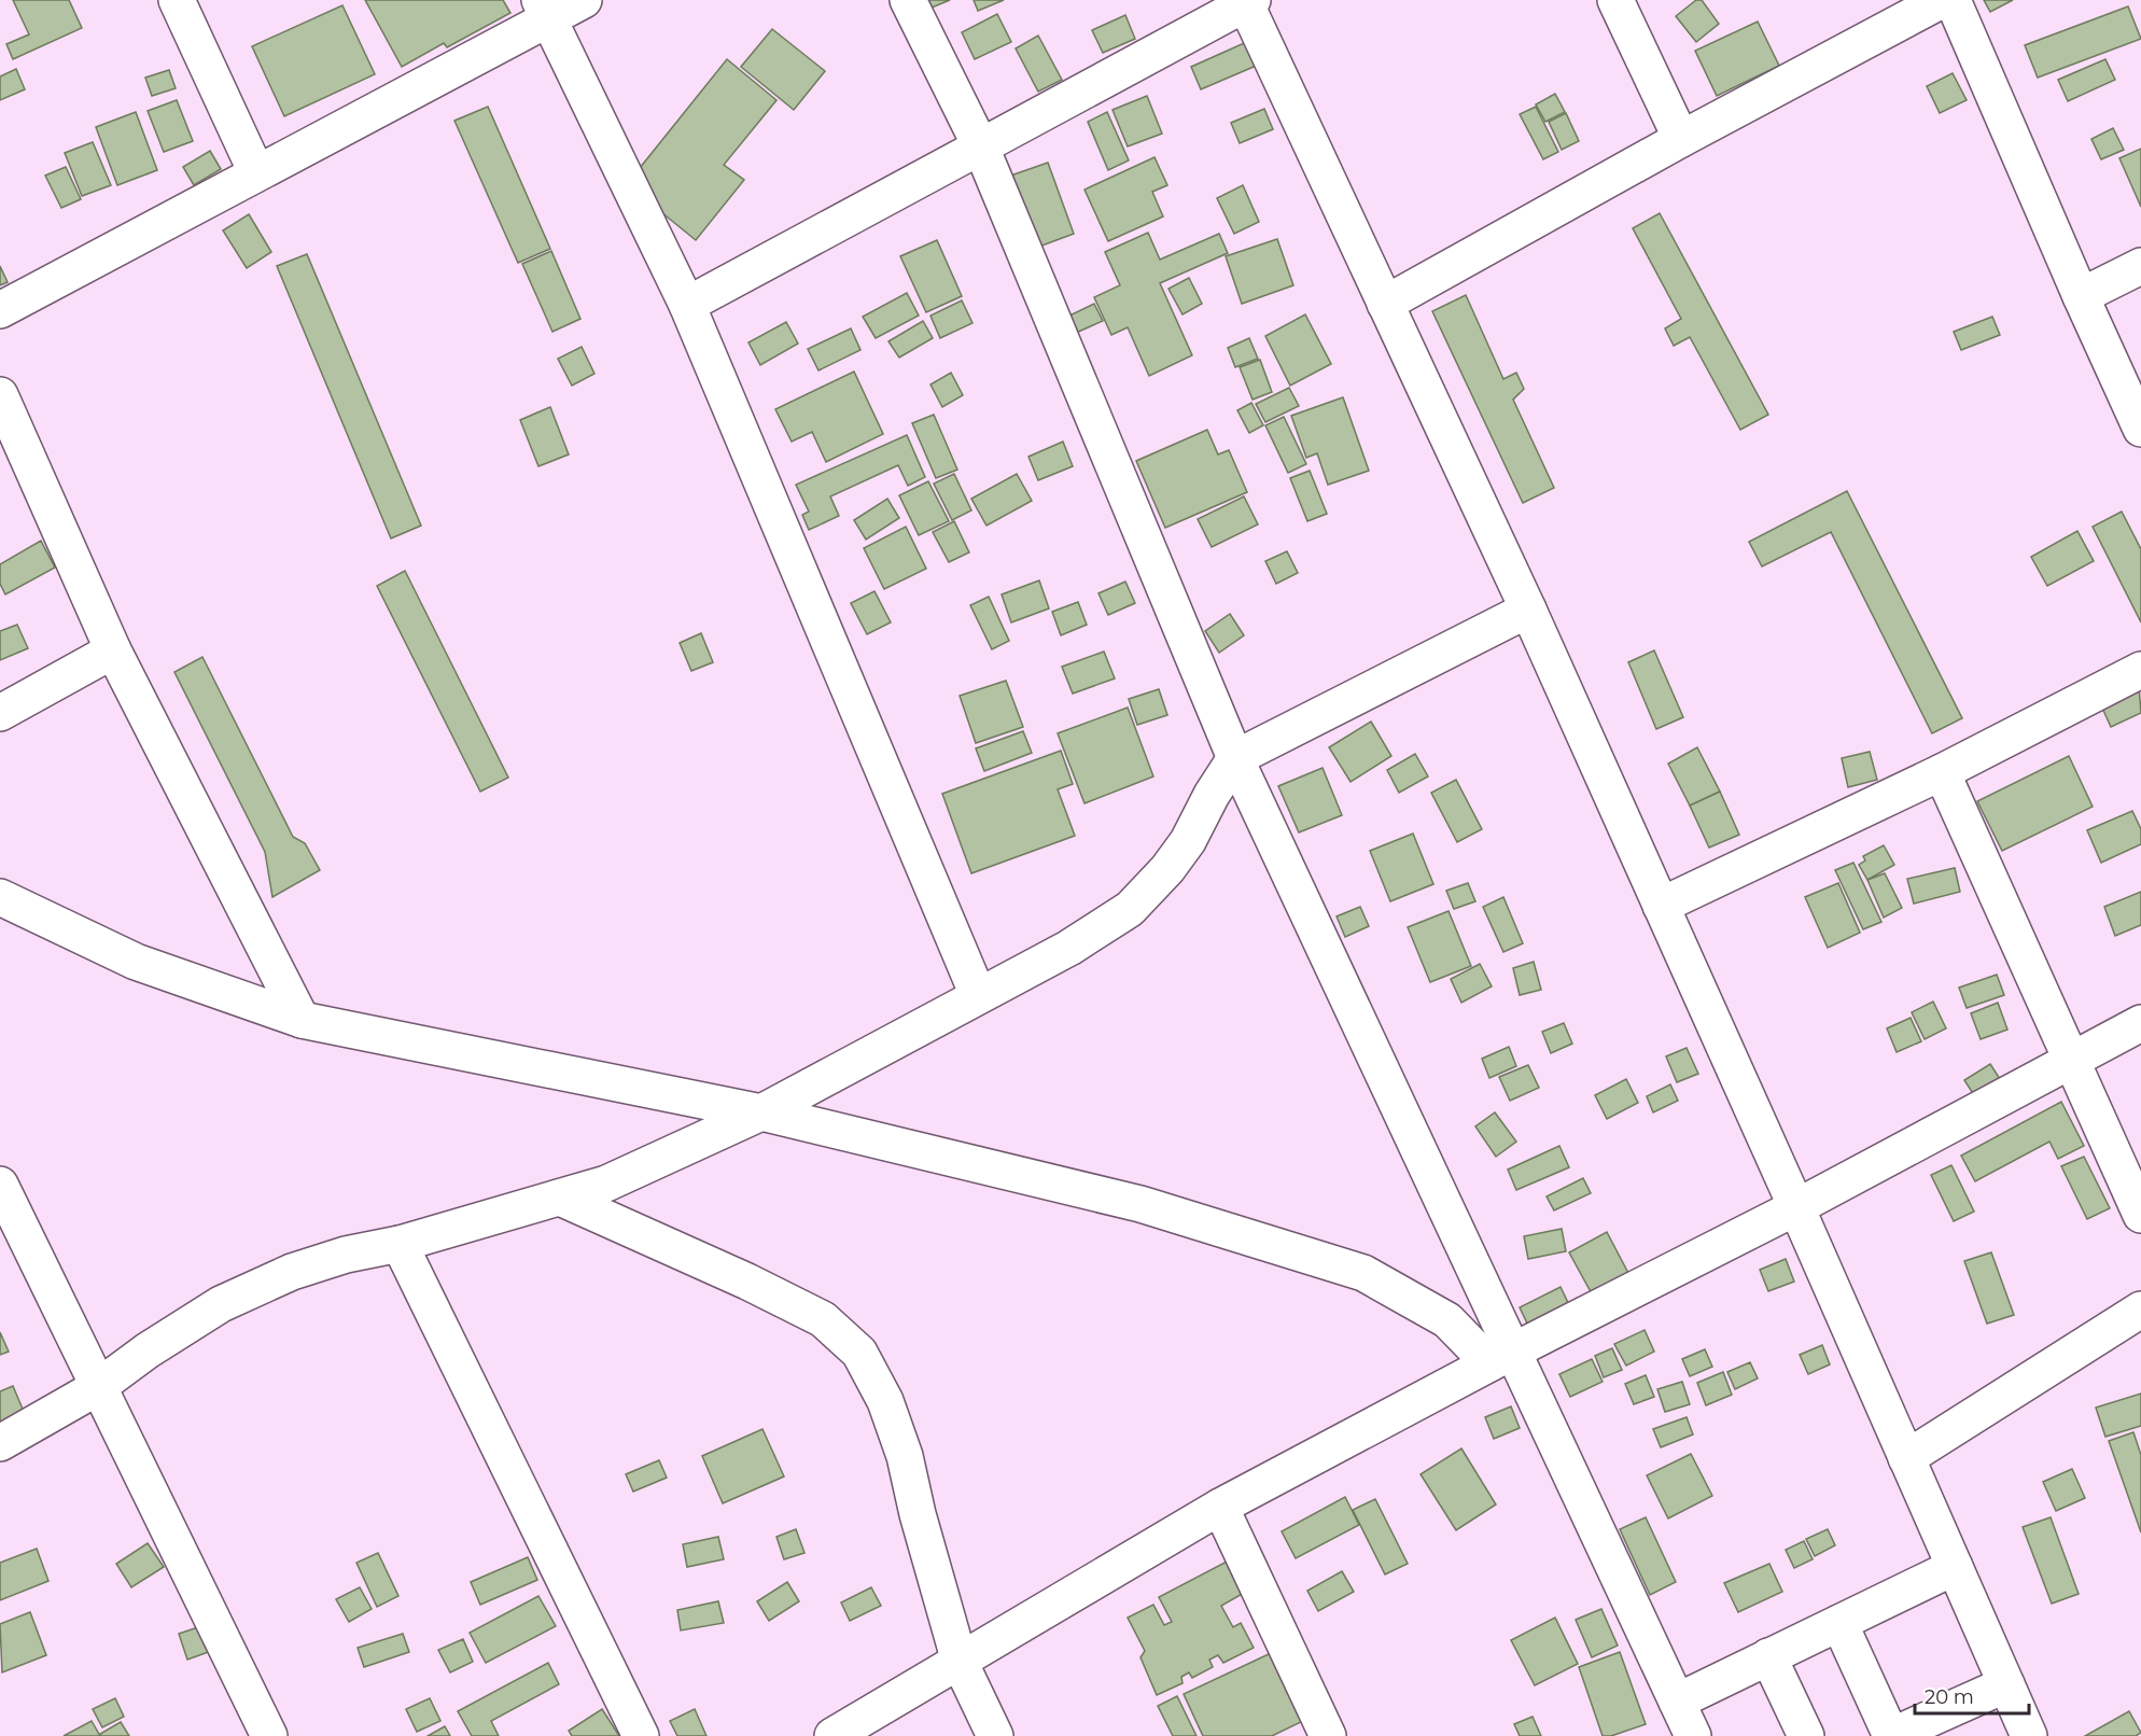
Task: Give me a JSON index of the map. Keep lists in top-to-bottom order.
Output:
{
  "scale_bar": "20 m"
}
